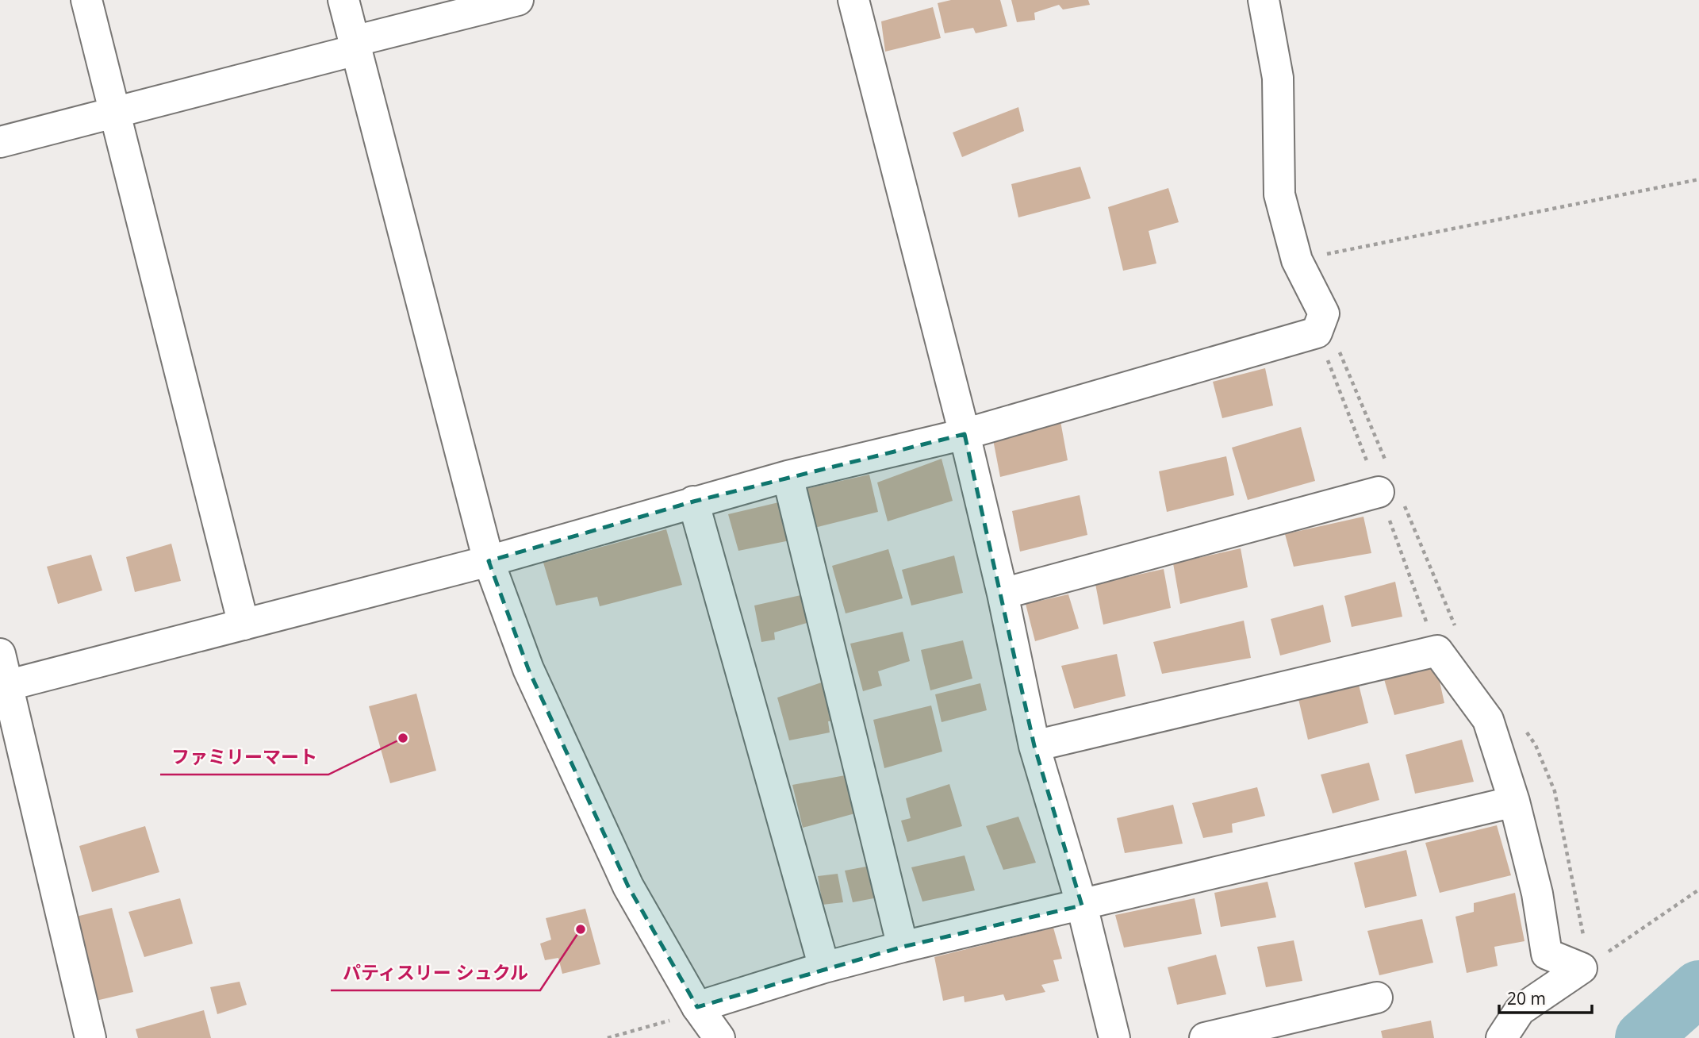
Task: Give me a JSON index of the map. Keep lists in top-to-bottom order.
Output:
{
  "places": ["ファミリーマート", "パティスリー シュクル"],
  "scale_bar": "20 m"
}
